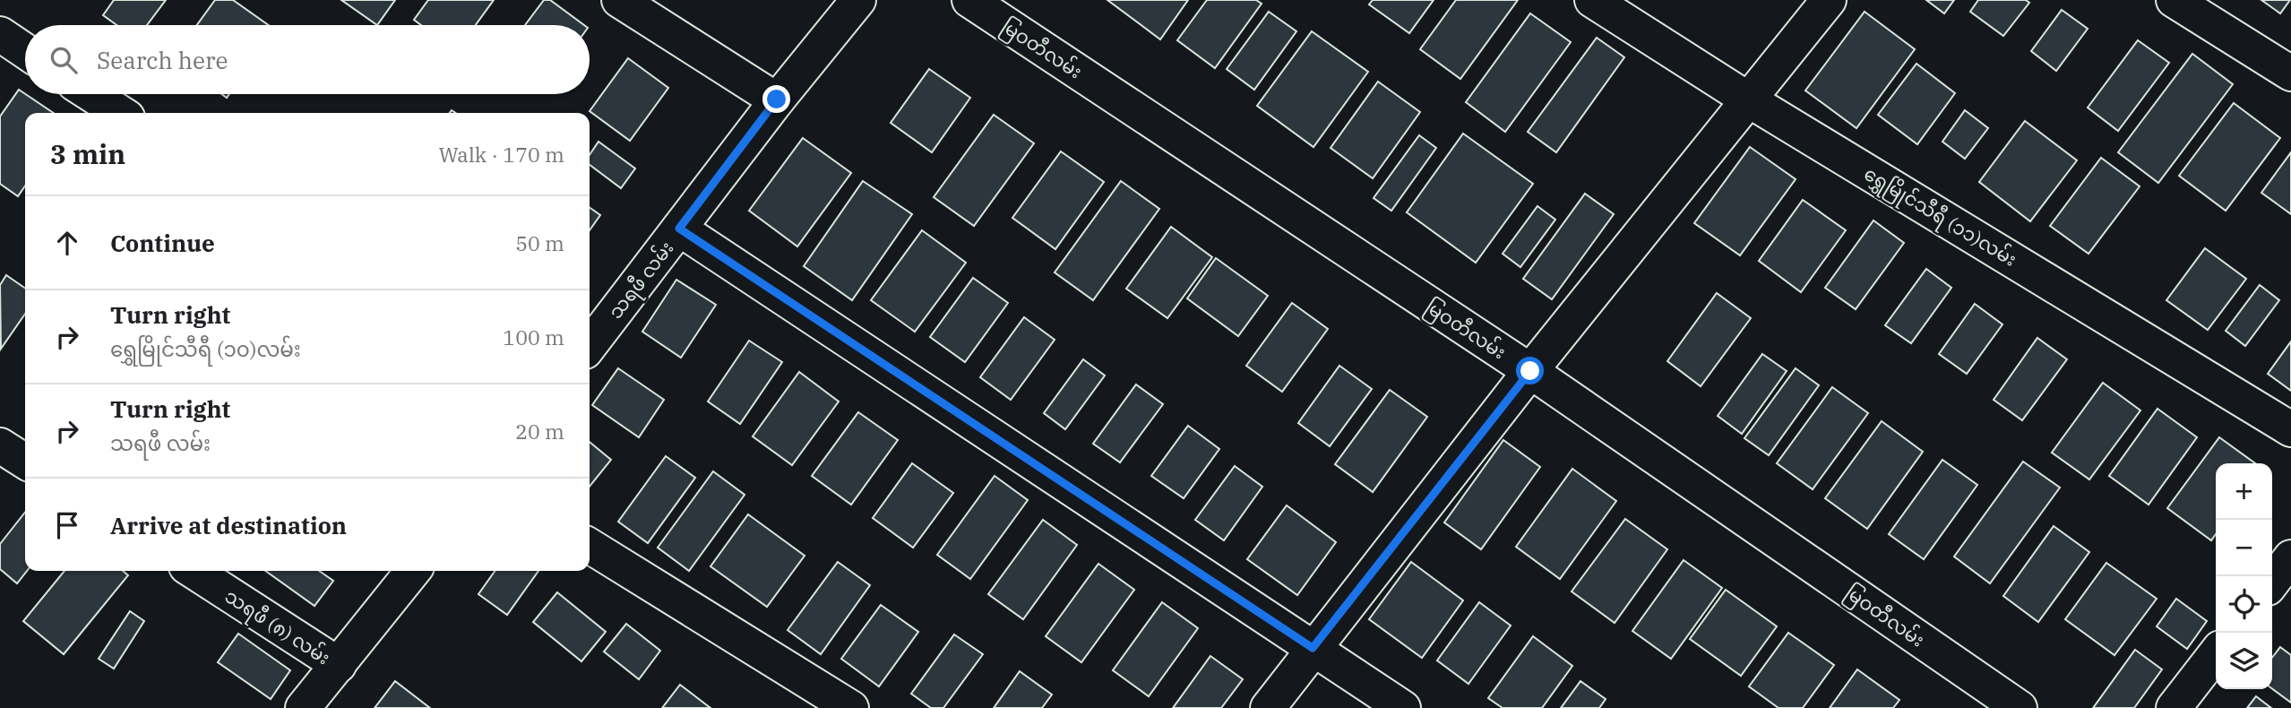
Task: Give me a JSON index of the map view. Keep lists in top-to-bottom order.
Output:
{
  "streets": {
    "street": [
      "မြဝတီလမ်း",
      "ရွှေမြိုင်သီရီ (၁၁)လမ်း",
      "သရဖီ လမ်း",
      "သရဖီ (၈) လမ်း"
    ]
  },
  "page": {
    "search": "Search here",
    "heading": ["3 min", "Walk · 170 m"],
    "list": [
      ["Continue", "50 m"],
      ["Turn right", "ရွှေမြိုင်သီရီ (၁၀)လမ်း", "100 m"],
      ["Turn right", "သရဖီ လမ်း", "20 m"],
      "Arrive at destination"
    ],
    "map_buttons": ["+", "−"]
  }
}
